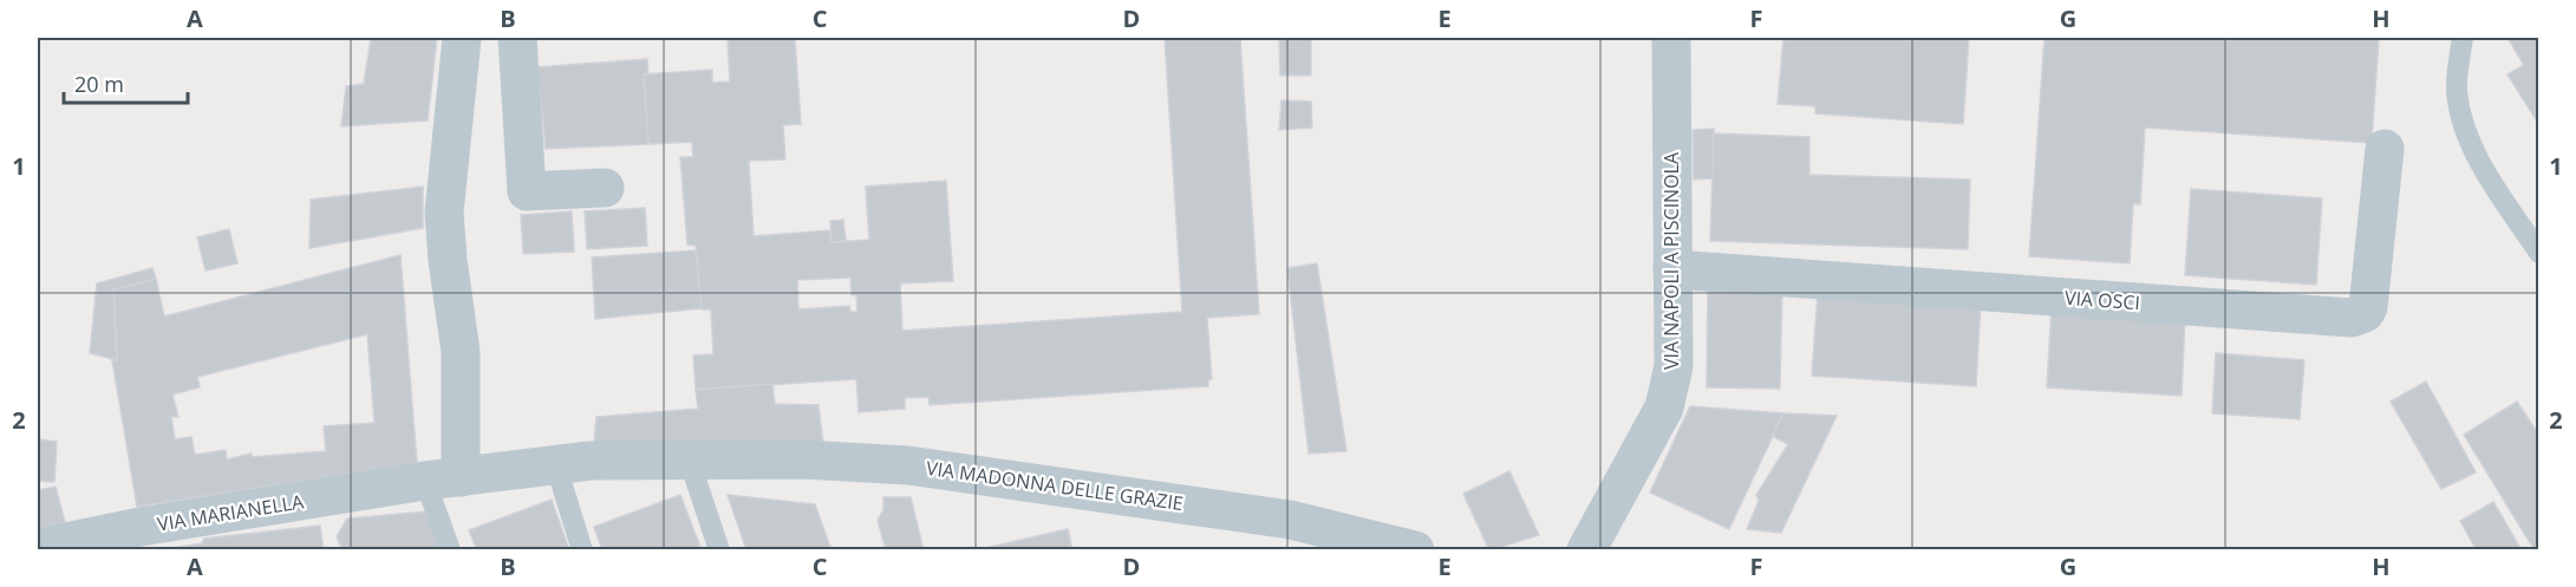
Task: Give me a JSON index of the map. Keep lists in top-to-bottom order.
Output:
{
  "streets": {
    "street": [
      "VIA NAPOLI A PISCINOLA",
      "VIA OSCI",
      "VIA MADONNA DELLE GRAZIE",
      "VIA MARIANELLA"
    ]
  },
  "crossings": [
    ["VIA NAPOLI A PISCINOLA", "VIA OSCI"],
    ["VIA MADONNA DELLE GRAZIE", "VIA MARIANELLA"]
  ],
  "scale_bar": "20 m",
  "grid": {
    "columns": [
      "A",
      "B",
      "C",
      "D",
      "E",
      "F",
      "G",
      "H"
    ],
    "rows": ["1", "2"]
  }
}
